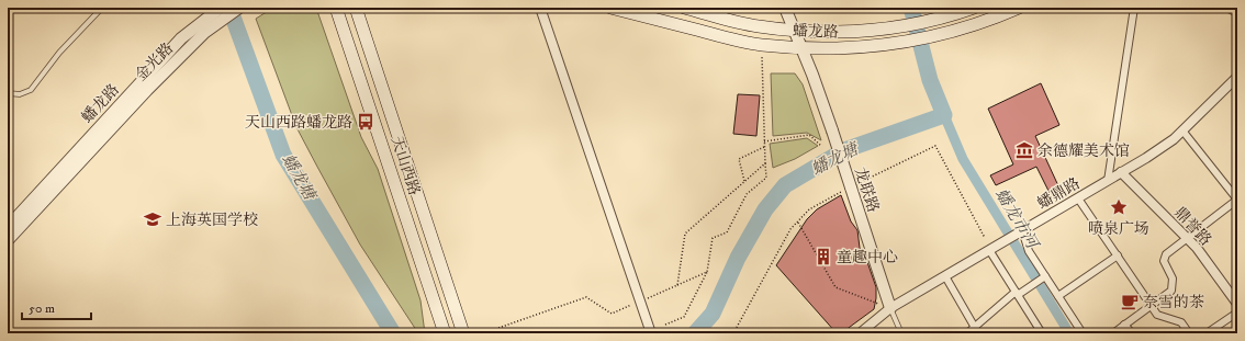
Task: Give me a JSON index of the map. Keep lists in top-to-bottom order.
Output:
{
  "streets": {
    "main road": ["蟠龙路", "天山西路"],
    "street": [
      "金光路",
      "龙联路",
      "蟠鼎路",
      "鼎誉路"
    ]
  },
  "crossings": [
    ["蟠龙路", "金光路"],
    ["蟠龙路", "龙联路"],
    ["龙联路", "蟠鼎路"],
    ["蟠鼎路", "鼎誉路"]
  ],
  "water": ["蟠龙塘", "蟠龙市河"],
  "places": {
    "bus stop": ["天山西路蟠龙路"],
    "museum": ["余德耀美术馆"],
    "place": ["喷泉广场"],
    "school or university": ["上海英国学校"],
    "building": ["童趣中心"],
    "cafe": ["奈雪的茶"]
  },
  "scale_bar": "50 m"
}
